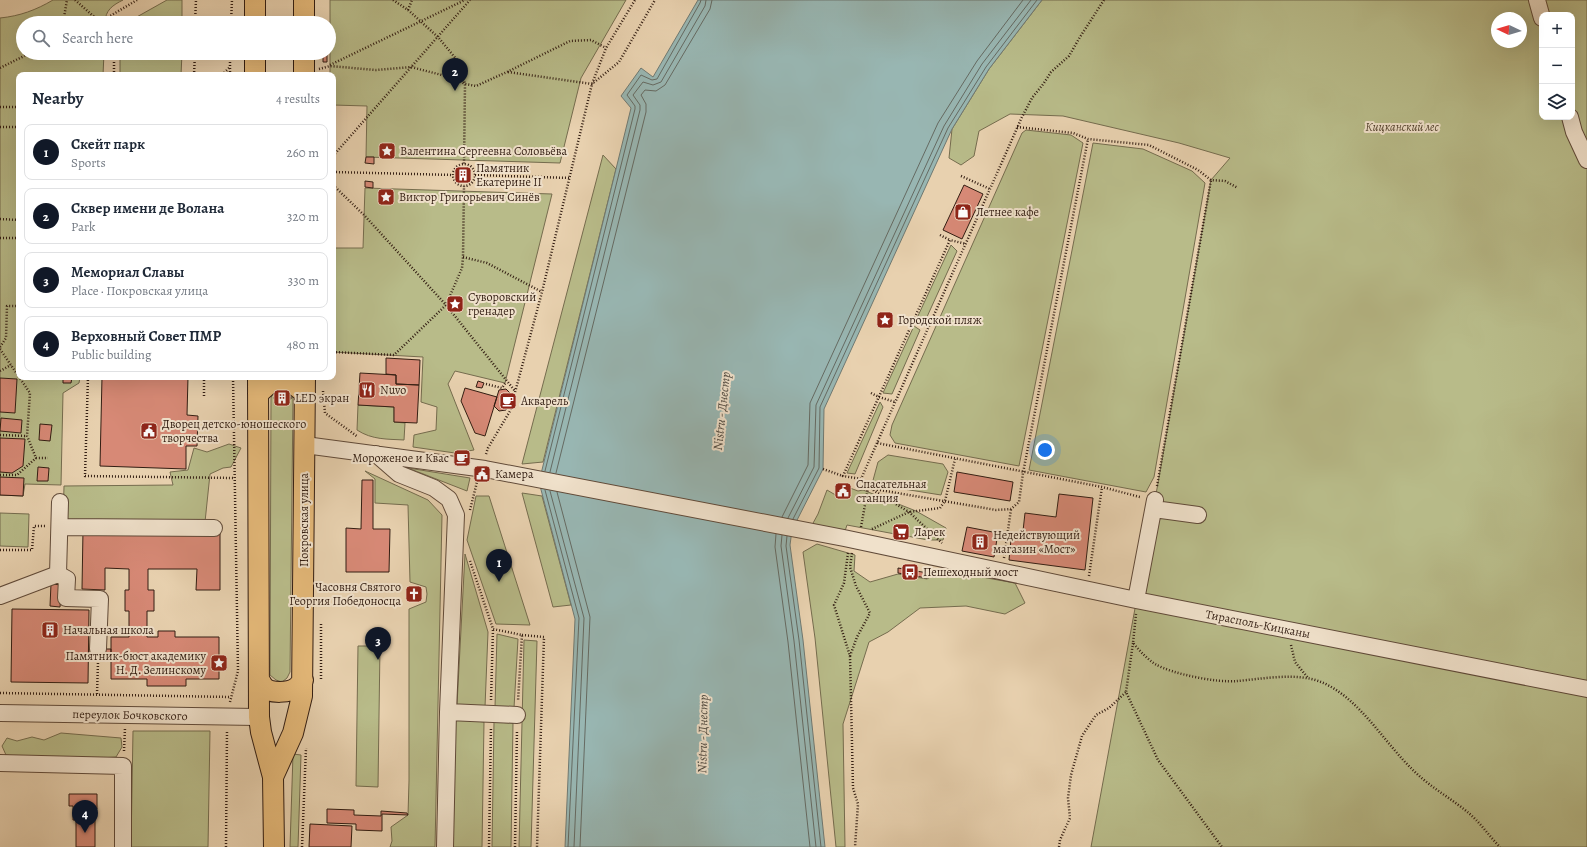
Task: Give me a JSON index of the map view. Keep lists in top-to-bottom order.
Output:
{
  "streets": {
    "main road": ["Покровская улица"],
    "street": ["Тирасполь-Кицканы", "переулок Бочковского"]
  },
  "crossings": [
    ["Покровская улица", "Тирасполь-Кицканы"],
    ["Покровская улица", "переулок Бочковского"]
  ],
  "water": ["Nistru - Днестр"],
  "parks": ["Кицканский лес"],
  "places": {
    "place": [
      "Валентина Сергеевна Соловьёва",
      "Виктор Григорьевич Синёв",
      "Суворовский гренадер",
      "Городской пляж",
      "Памятник-бюст академику Н. Д. Зелинскому"
    ],
    "building": [
      "Памятник Екатерине II",
      "LED экран",
      "Недействующий магазин «Мост»",
      "Начальная школа"
    ],
    "shop": ["Летнее кафе"],
    "restaurant": ["Nuvo"],
    "cafe": ["Акварель", "Мороженое и Квас"],
    "public building": ["Дворец детско-юношеского творчества", "Камера", "Спасательная станция"],
    "supermarket": ["Ларек"],
    "bus stop": ["Пешеходный мост"],
    "church": ["Часовня Святого Георгия Победоносца"]
  },
  "north": "left",
  "page": {
    "map_buttons": ["+", "−"],
    "search": "Search here",
    "pins": [
      "2",
      "1",
      "3",
      "4"
    ],
    "heading": ["Nearby", "4 results"],
    "list": [
      {
        "mark": "1",
        "name": "Скейт парк",
        "note": "Sports",
        "value": "260 m"
      },
      {
        "mark": "2",
        "name": "Сквер имени де Волана",
        "note": "Park",
        "value": "320 m"
      },
      {
        "mark": "3",
        "name": "Мемориал Славы",
        "note": "Place · Покровская улица",
        "value": "330 m"
      },
      {
        "mark": "4",
        "name": "Верховный Совет ПМР",
        "note": "Public building",
        "value": "480 m"
      }
    ]
  }
}
